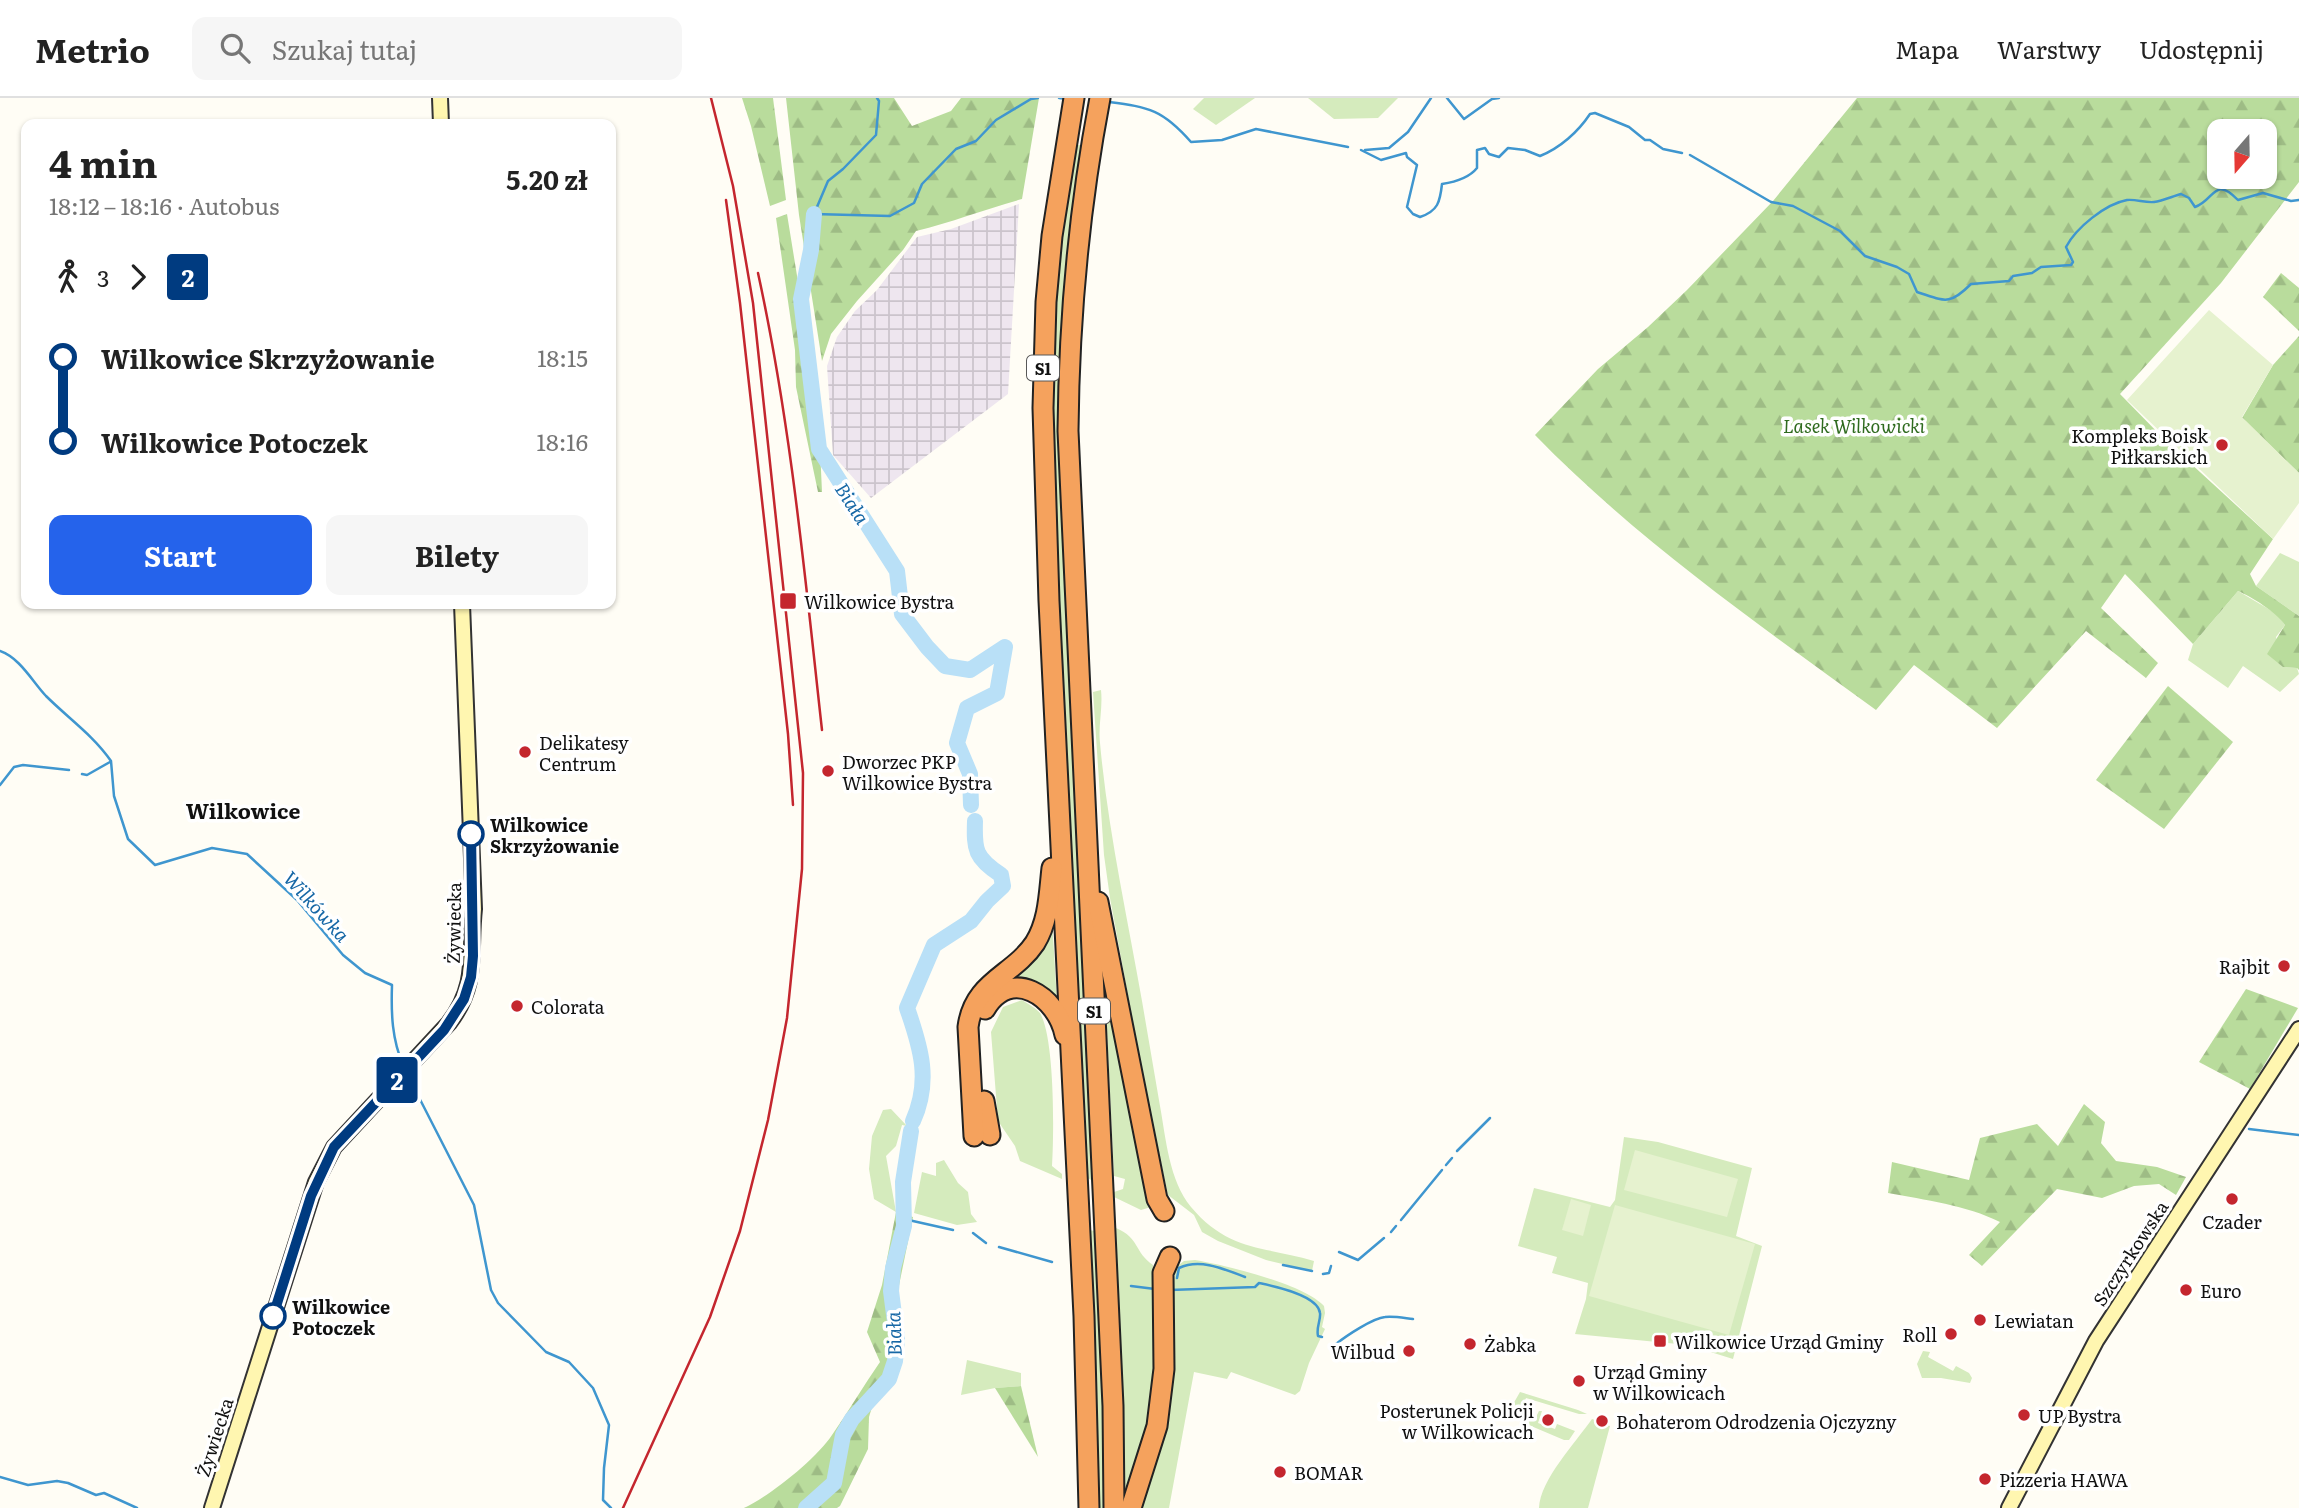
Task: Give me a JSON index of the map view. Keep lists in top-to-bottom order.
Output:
{
  "streets": {
    "highway": ["S1"],
    "main road": ["Żywiecka", "Szczyrkowska"]
  },
  "districts": ["Wilkowice"],
  "water": ["Biała", "Wilkówka"],
  "parks": ["Lasek Wilkowicki"],
  "places": {
    "other": [
      "Kompleks Boisk Piłkarskich",
      "Delikatesy Centrum",
      "Dworzec PKP Wilkowice Bystra",
      "Wilkowice Skrzyżowanie",
      "Rajbit",
      "Colorata",
      "Czader",
      "Euro",
      "Wilkowice Potoczek",
      "Lewiatan",
      "Roll",
      "Żabka",
      "Wilbud",
      "Urząd Gminy w Wilkowicach",
      "UP Bystra",
      "Posterunek Policji w Wilkowicach",
      "Bohaterom Odrodzenia Ojczyzny",
      "BOMAR",
      "Pizzeria HAWA"
    ],
    "transit": ["Wilkowice Bystra", "Wilkowice Urząd Gminy"]
  },
  "lines": ["bus line 2"],
  "north": "bottom",
  "page": {
    "header": "Metrio",
    "search": "Szukaj tutaj",
    "nav": ["Mapa", "Warstwy", "Udostępnij"],
    "on_map": "2",
    "heading": ["4 min", "18:12 – 18:16 · Autobus", "5.20 zł"],
    "legs": ["3", "2"],
    "list": [
      {
        "name": "Wilkowice Skrzyżowanie",
        "value": "18:15"
      },
      {
        "name": "Wilkowice Potoczek",
        "value": "18:16"
      }
    ],
    "buttons": ["Start", "Bilety"]
  }
}
